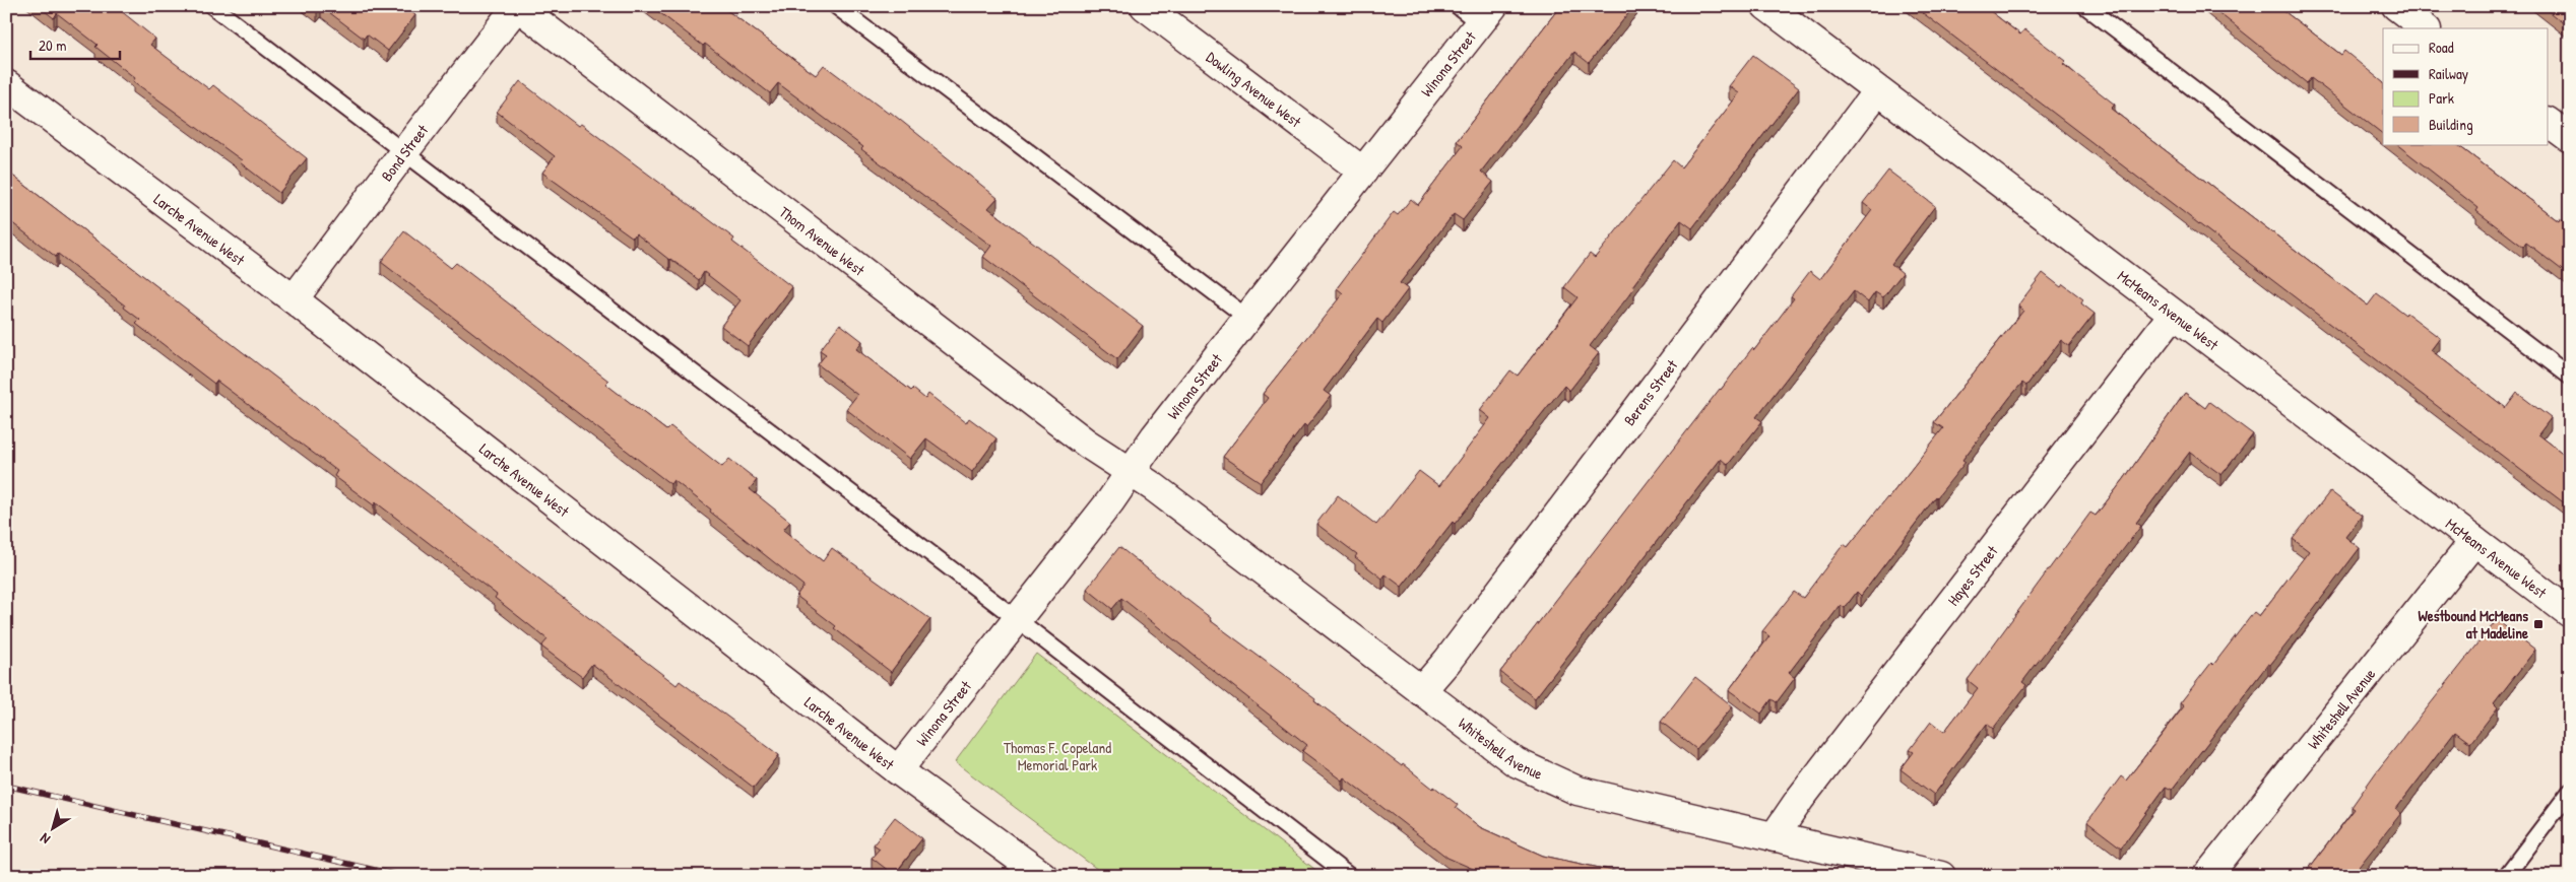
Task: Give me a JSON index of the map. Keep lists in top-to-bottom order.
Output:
{
  "streets": {
    "street": [
      "Winona Street",
      "Dowling Avenue West",
      "Bond Street",
      "Larche Avenue West",
      "Thom Avenue West",
      "McMeans Avenue West",
      "Berens Street",
      "Hayes Street",
      "Whiteshell Avenue"
    ]
  },
  "crossings": [
    ["Winona Street", "Dowling Avenue West"],
    ["Winona Street", "Larche Avenue West"],
    ["Winona Street", "Thom Avenue West"],
    ["Winona Street", "Whiteshell Avenue"],
    ["Bond Street", "Larche Avenue West"],
    ["Bond Street", "Thom Avenue West"],
    ["Thom Avenue West", "Whiteshell Avenue"],
    ["McMeans Avenue West", "Berens Street"],
    ["McMeans Avenue West", "Hayes Street"],
    ["McMeans Avenue West", "Whiteshell Avenue"],
    ["Berens Street", "Whiteshell Avenue"],
    ["Hayes Street", "Whiteshell Avenue"]
  ],
  "parks": ["Thomas F. Copeland Memorial Park"],
  "places": {
    "transit": ["Westbound McMeans at Madeline"]
  },
  "legend": [
    "Road",
    "Railway",
    "Park",
    "Building"
  ],
  "scale_bar": "20 m",
  "north": "bottom left"
}
